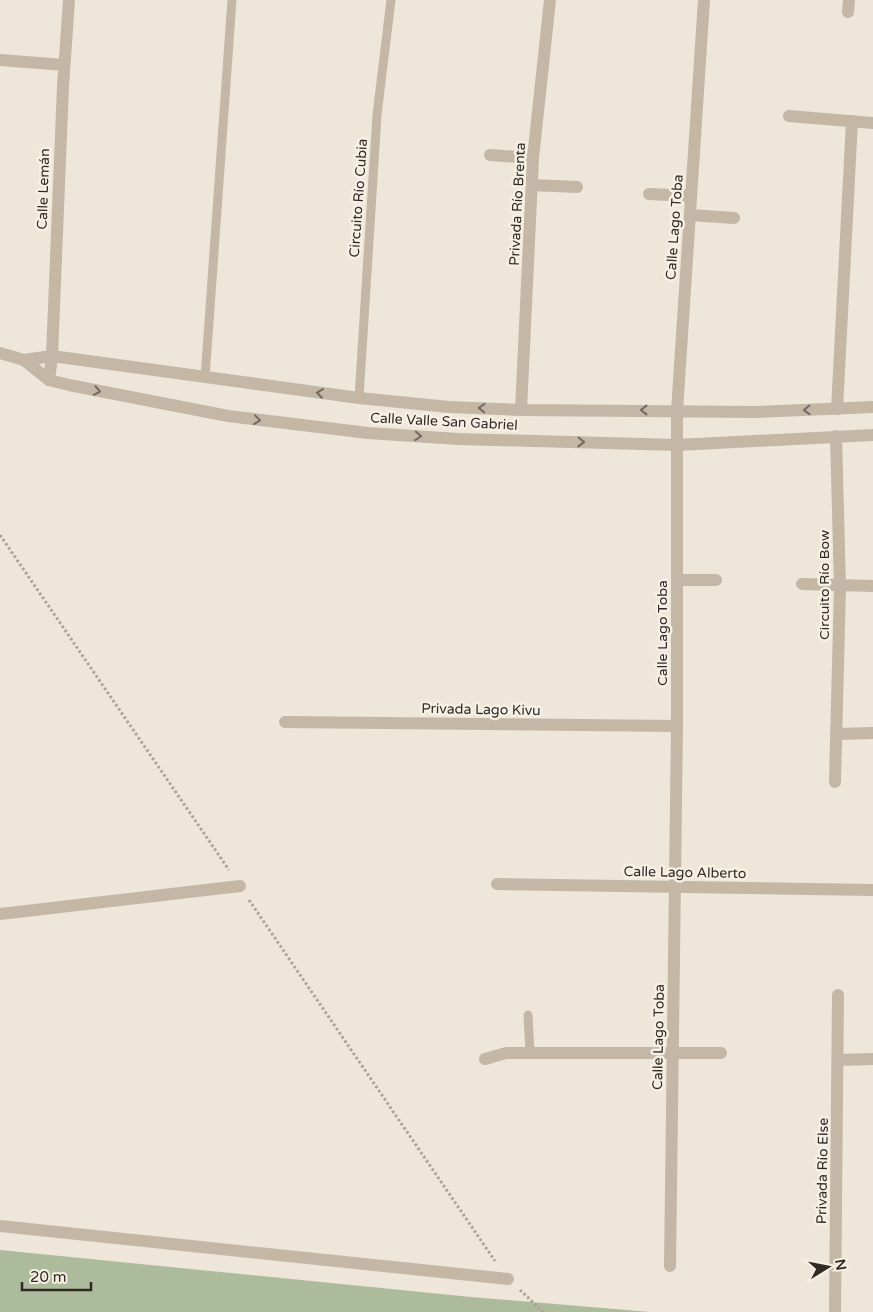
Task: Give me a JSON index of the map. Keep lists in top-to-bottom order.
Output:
{
  "streets": {
    "street": [
      "Calle Lemán",
      "Privada Río Brenta",
      "Calle Lago Toba",
      "Calle Valle San Gabriel",
      "Circuito Río Bow",
      "Privada Lago Kivu",
      "Calle Lago Alberto",
      "Privada Río Else"
    ],
    "lane": ["Circuito Río Cubia"]
  },
  "crossings": [
    ["Calle Lemán", "Calle Valle San Gabriel"],
    ["Circuito Río Cubia", "Calle Valle San Gabriel"],
    ["Privada Río Brenta", "Calle Valle San Gabriel"],
    ["Calle Lago Toba", "Calle Valle San Gabriel"],
    ["Calle Lago Toba", "Privada Lago Kivu"],
    ["Calle Lago Toba", "Calle Lago Alberto"],
    ["Calle Valle San Gabriel", "Circuito Río Bow"]
  ],
  "scale_bar": "20 m",
  "north": "right"
}
